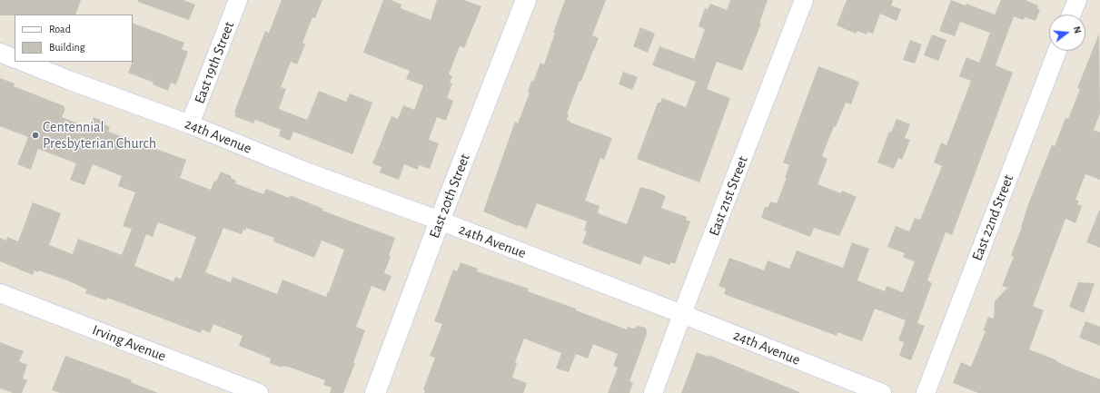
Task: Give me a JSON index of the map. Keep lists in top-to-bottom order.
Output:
{
  "streets": {
    "street": [
      "East 19th Street",
      "24th Avenue",
      "East 20th Street",
      "East 21st Street",
      "East 22nd Street",
      "Irving Avenue"
    ]
  },
  "crossings": [
    ["East 19th Street", "24th Avenue"],
    ["24th Avenue", "East 20th Street"],
    ["24th Avenue", "East 21st Street"]
  ],
  "places": ["Centennial Presbyterian Church"],
  "legend": ["Road", "Building"],
  "north": "right"
}
